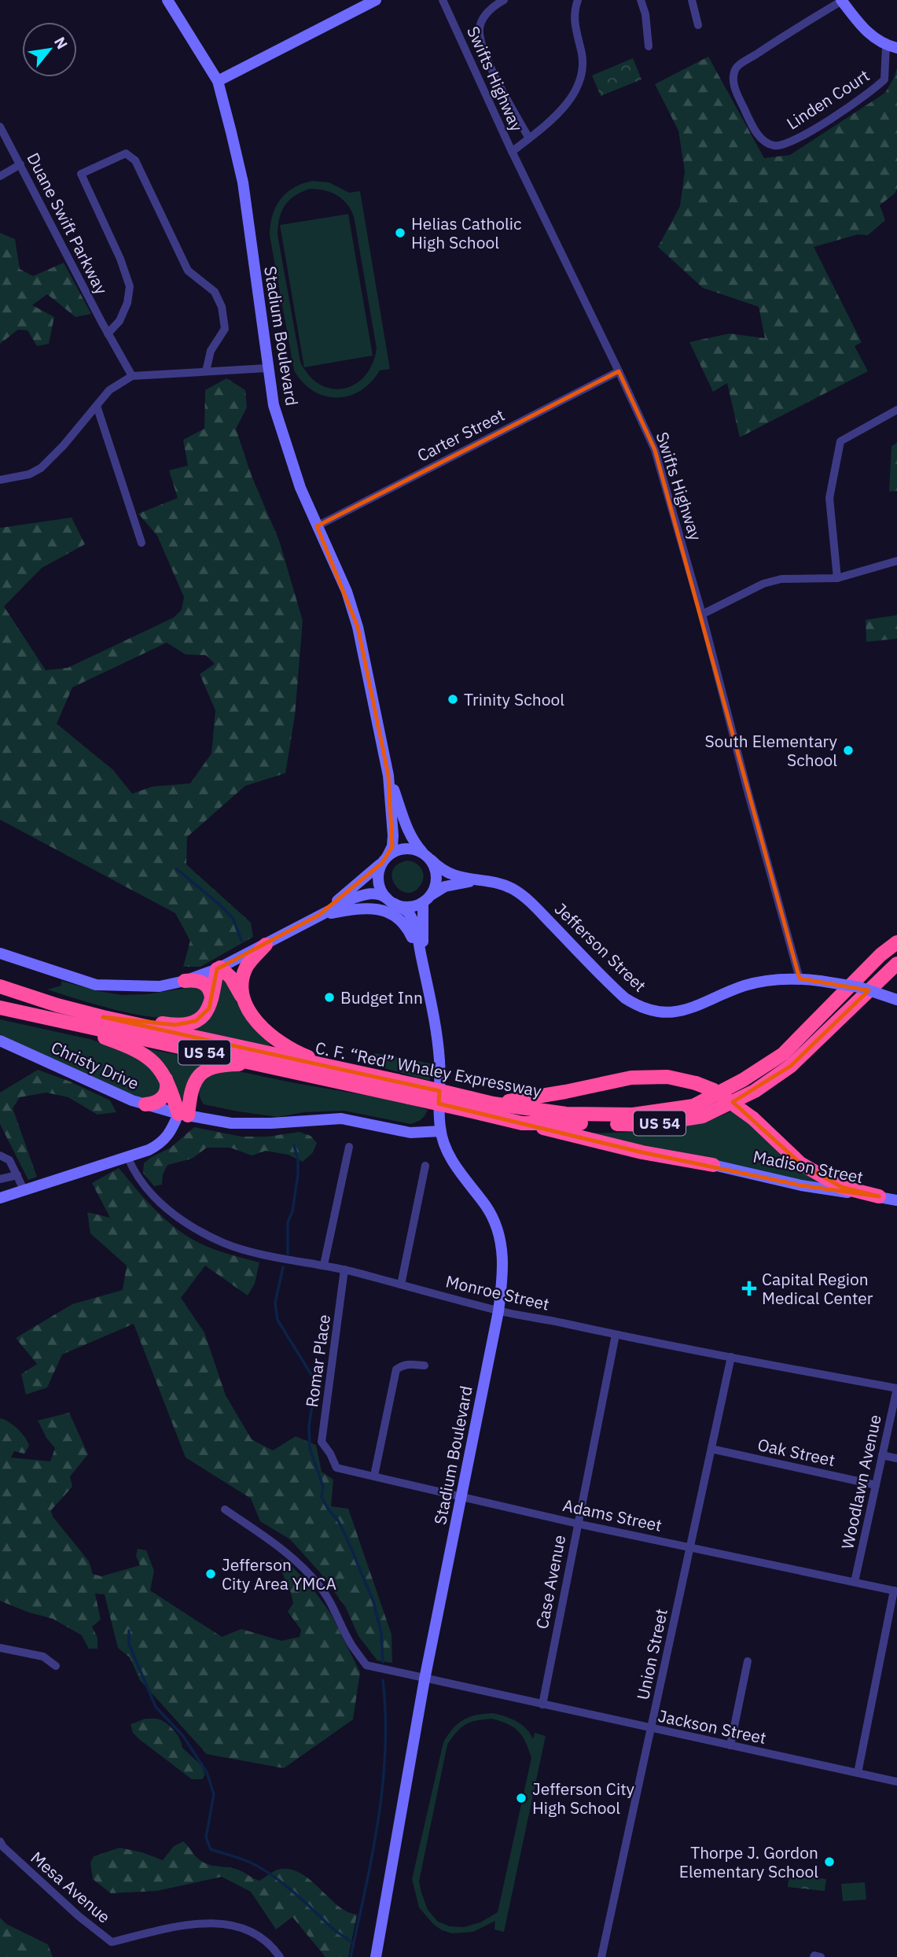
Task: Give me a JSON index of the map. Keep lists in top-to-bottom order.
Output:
{
  "streets": {
    "highway": ["US 54", "C. F. “Red” Whaley Expressway"],
    "main road": [
      "Stadium Boulevard",
      "Jefferson Street",
      "Christy Drive",
      "Madison Street"
    ],
    "street": [
      "Swifts Highway",
      "Linden Court",
      "Duane Swift Parkway",
      "Carter Street",
      "Monroe Street",
      "Romar Place",
      "Oak Street",
      "Woodlawn Avenue",
      "Adams Street",
      "Case Avenue",
      "Union Street",
      "Jackson Street",
      "Mesa Avenue"
    ]
  },
  "crossings": [
    ["Swifts Highway", "Carter Street"],
    ["Swifts Highway", "Jefferson Street"],
    ["Stadium Boulevard", "Carter Street"],
    ["Stadium Boulevard", "Christy Drive"],
    ["Stadium Boulevard", "Monroe Street"],
    ["Stadium Boulevard", "Adams Street"],
    ["Stadium Boulevard", "Jackson Street"],
    ["Monroe Street", "Romar Place"],
    ["Monroe Street", "Woodlawn Avenue"],
    ["Monroe Street", "Case Avenue"],
    ["Monroe Street", "Union Street"],
    ["Romar Place", "Adams Street"],
    ["Oak Street", "Woodlawn Avenue"],
    ["Oak Street", "Union Street"],
    ["Woodlawn Avenue", "Adams Street"],
    ["Adams Street", "Case Avenue"],
    ["Adams Street", "Union Street"],
    ["Case Avenue", "Jackson Street"],
    ["Union Street", "Jackson Street"]
  ],
  "places": {
    "other": [
      "Helias Catholic High School",
      "Trinity School",
      "South Elementary School",
      "Budget Inn",
      "Jefferson City Area YMCA",
      "Jefferson City High School",
      "Thorpe J. Gordon Elementary School"
    ],
    "health": ["Capital Region Medical Center"]
  },
  "north": "top right"
}
